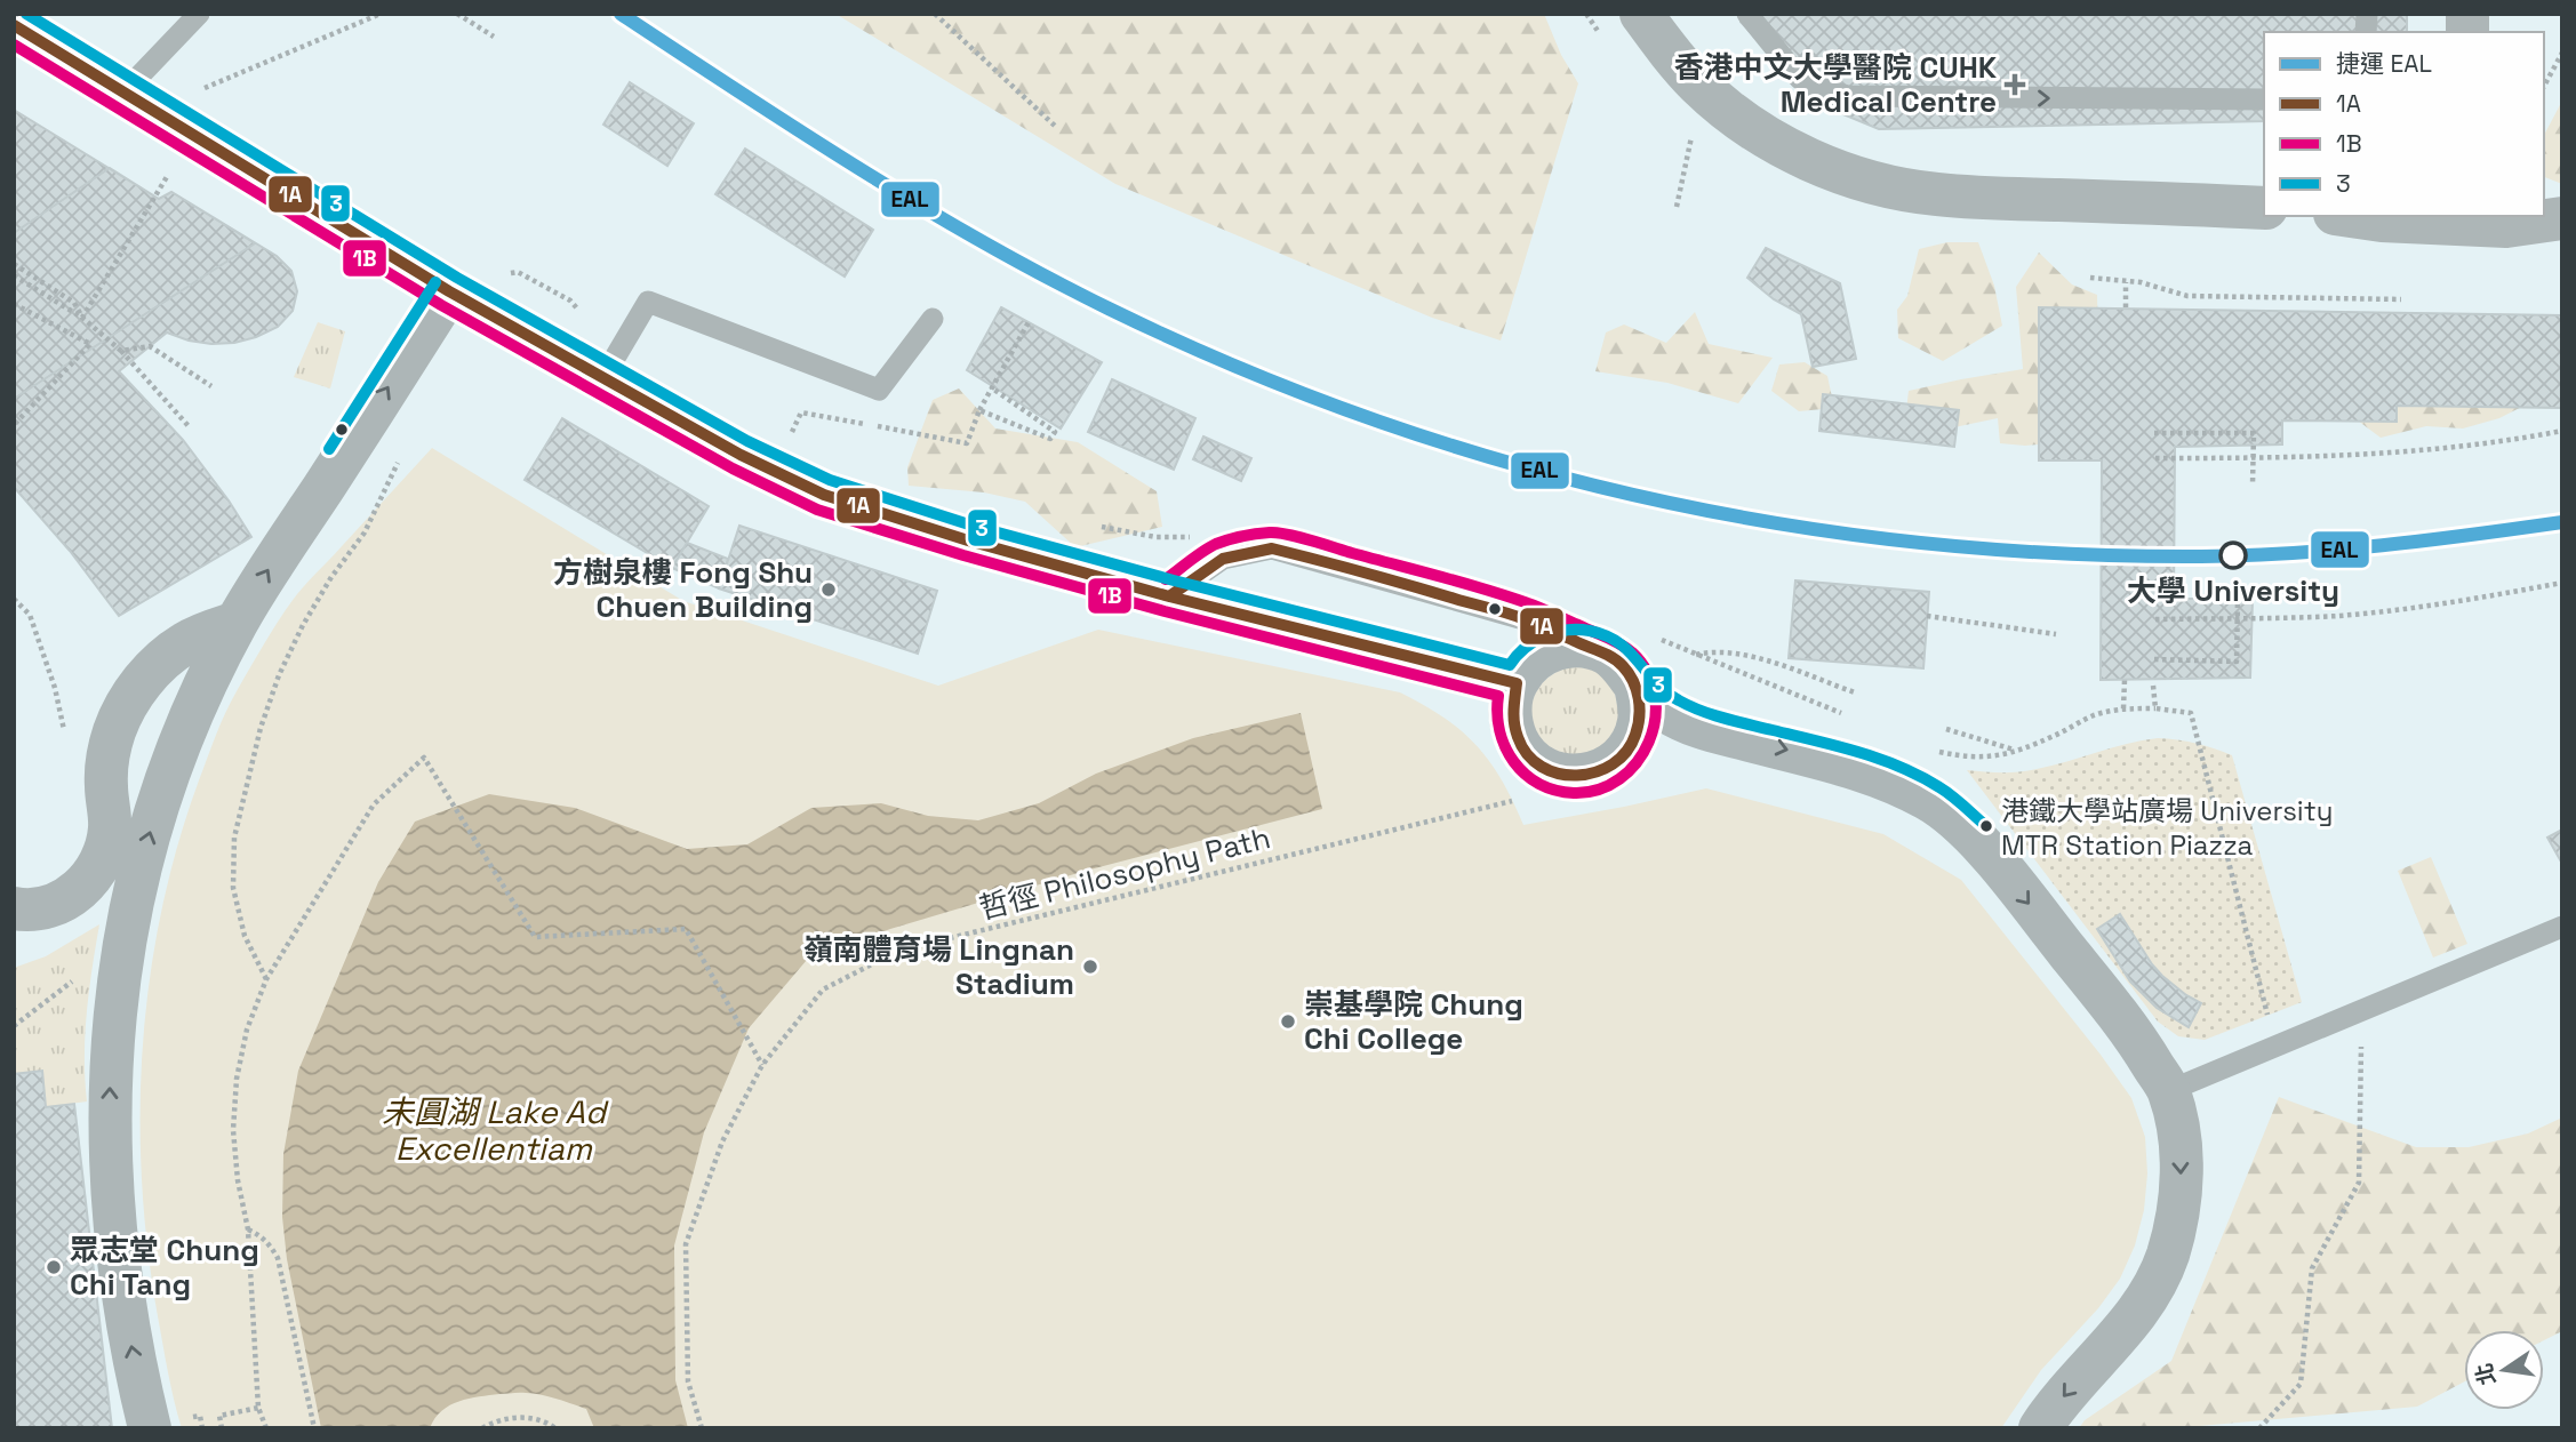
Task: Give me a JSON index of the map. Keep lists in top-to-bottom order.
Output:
{
  "streets": {
    "path": ["哲徑 Philosophy Path"]
  },
  "water": ["未圓湖 Lake Ad Excellentiam"],
  "places": {
    "health": ["香港中文大學醫院 CUHK Medical Centre"],
    "other": [
      "大學 University",
      "方樹泉樓 Fong Shu Chuen Building",
      "港鐵大學站廣場 University MTR Station Piazza",
      "嶺南體育場 Lingnan Stadium",
      "崇基學院 Chung Chi College",
      "眾志堂 Chung Chi Tang"
    ]
  },
  "lines": [
    "metro line EAL",
    "transit line 3",
    "transit line 1A",
    "transit line 1B"
  ],
  "legend": [
    "捷運 EAL",
    "1A",
    "1B",
    "3"
  ],
  "north": "left"
}
